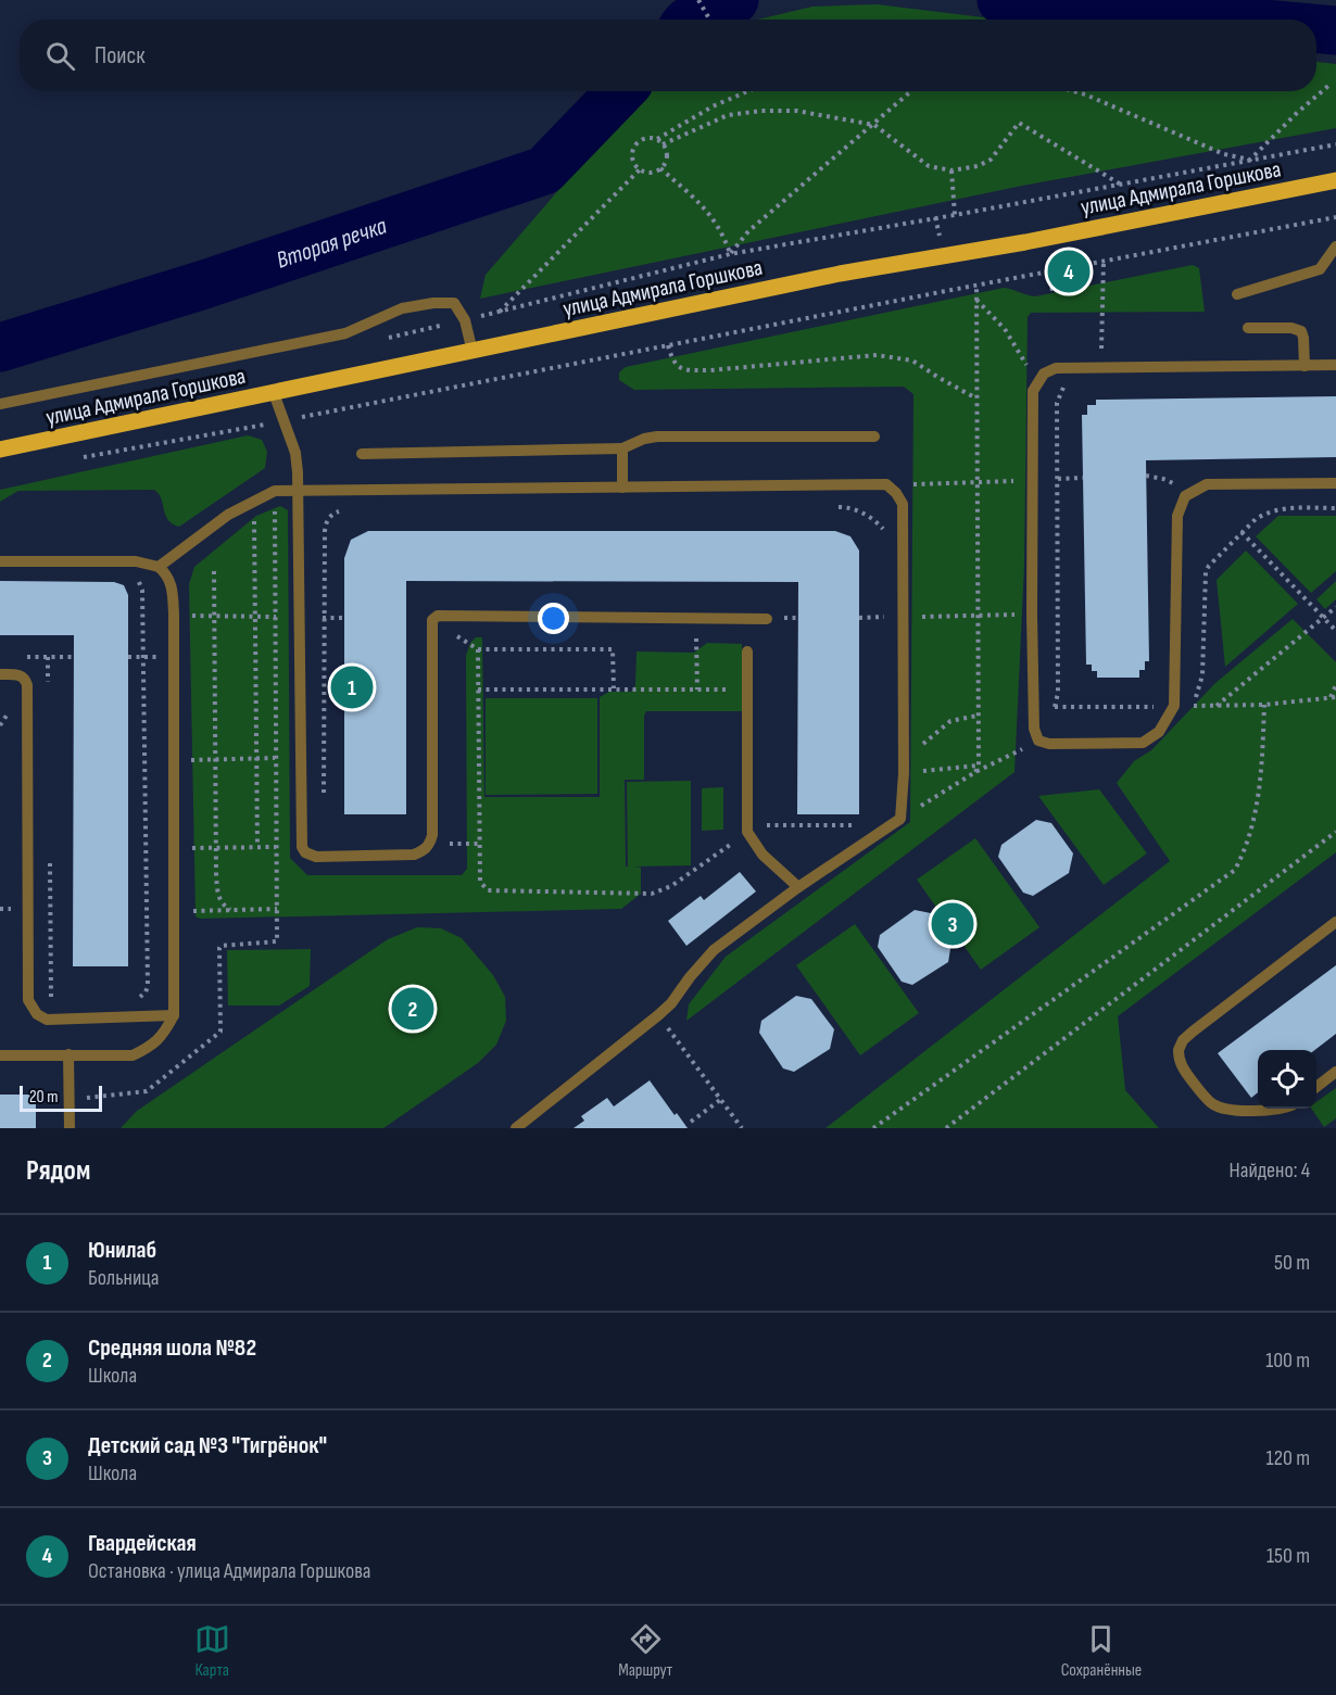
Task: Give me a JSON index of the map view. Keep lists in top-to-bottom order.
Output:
{
  "streets": {
    "main road": ["улица Адмирала Горшкова"]
  },
  "water": ["Вторая речка"],
  "scale_bar": "20 m",
  "page": {
    "search": "Поиск",
    "pins": [
      "4",
      "1",
      "3",
      "2"
    ],
    "scale": "20 m",
    "heading": ["Рядом", "Найдено: 4"],
    "list": [
      {
        "mark": "1",
        "name": "Юнилаб",
        "note": "Больница",
        "value": "50 m"
      },
      {
        "mark": "2",
        "name": "Средняя шола №82",
        "note": "Школа",
        "value": "100 m"
      },
      {
        "mark": "3",
        "name": "Детский сад №3 \"Тигрёнок\"",
        "note": "Школа",
        "value": "120 m"
      },
      {
        "mark": "4",
        "name": "Гвардейская",
        "note": "Остановка · улица Адмирала Горшкова",
        "value": "150 m"
      }
    ],
    "nav": ["Карта", "Маршрут", "Сохранённые"]
  }
}
